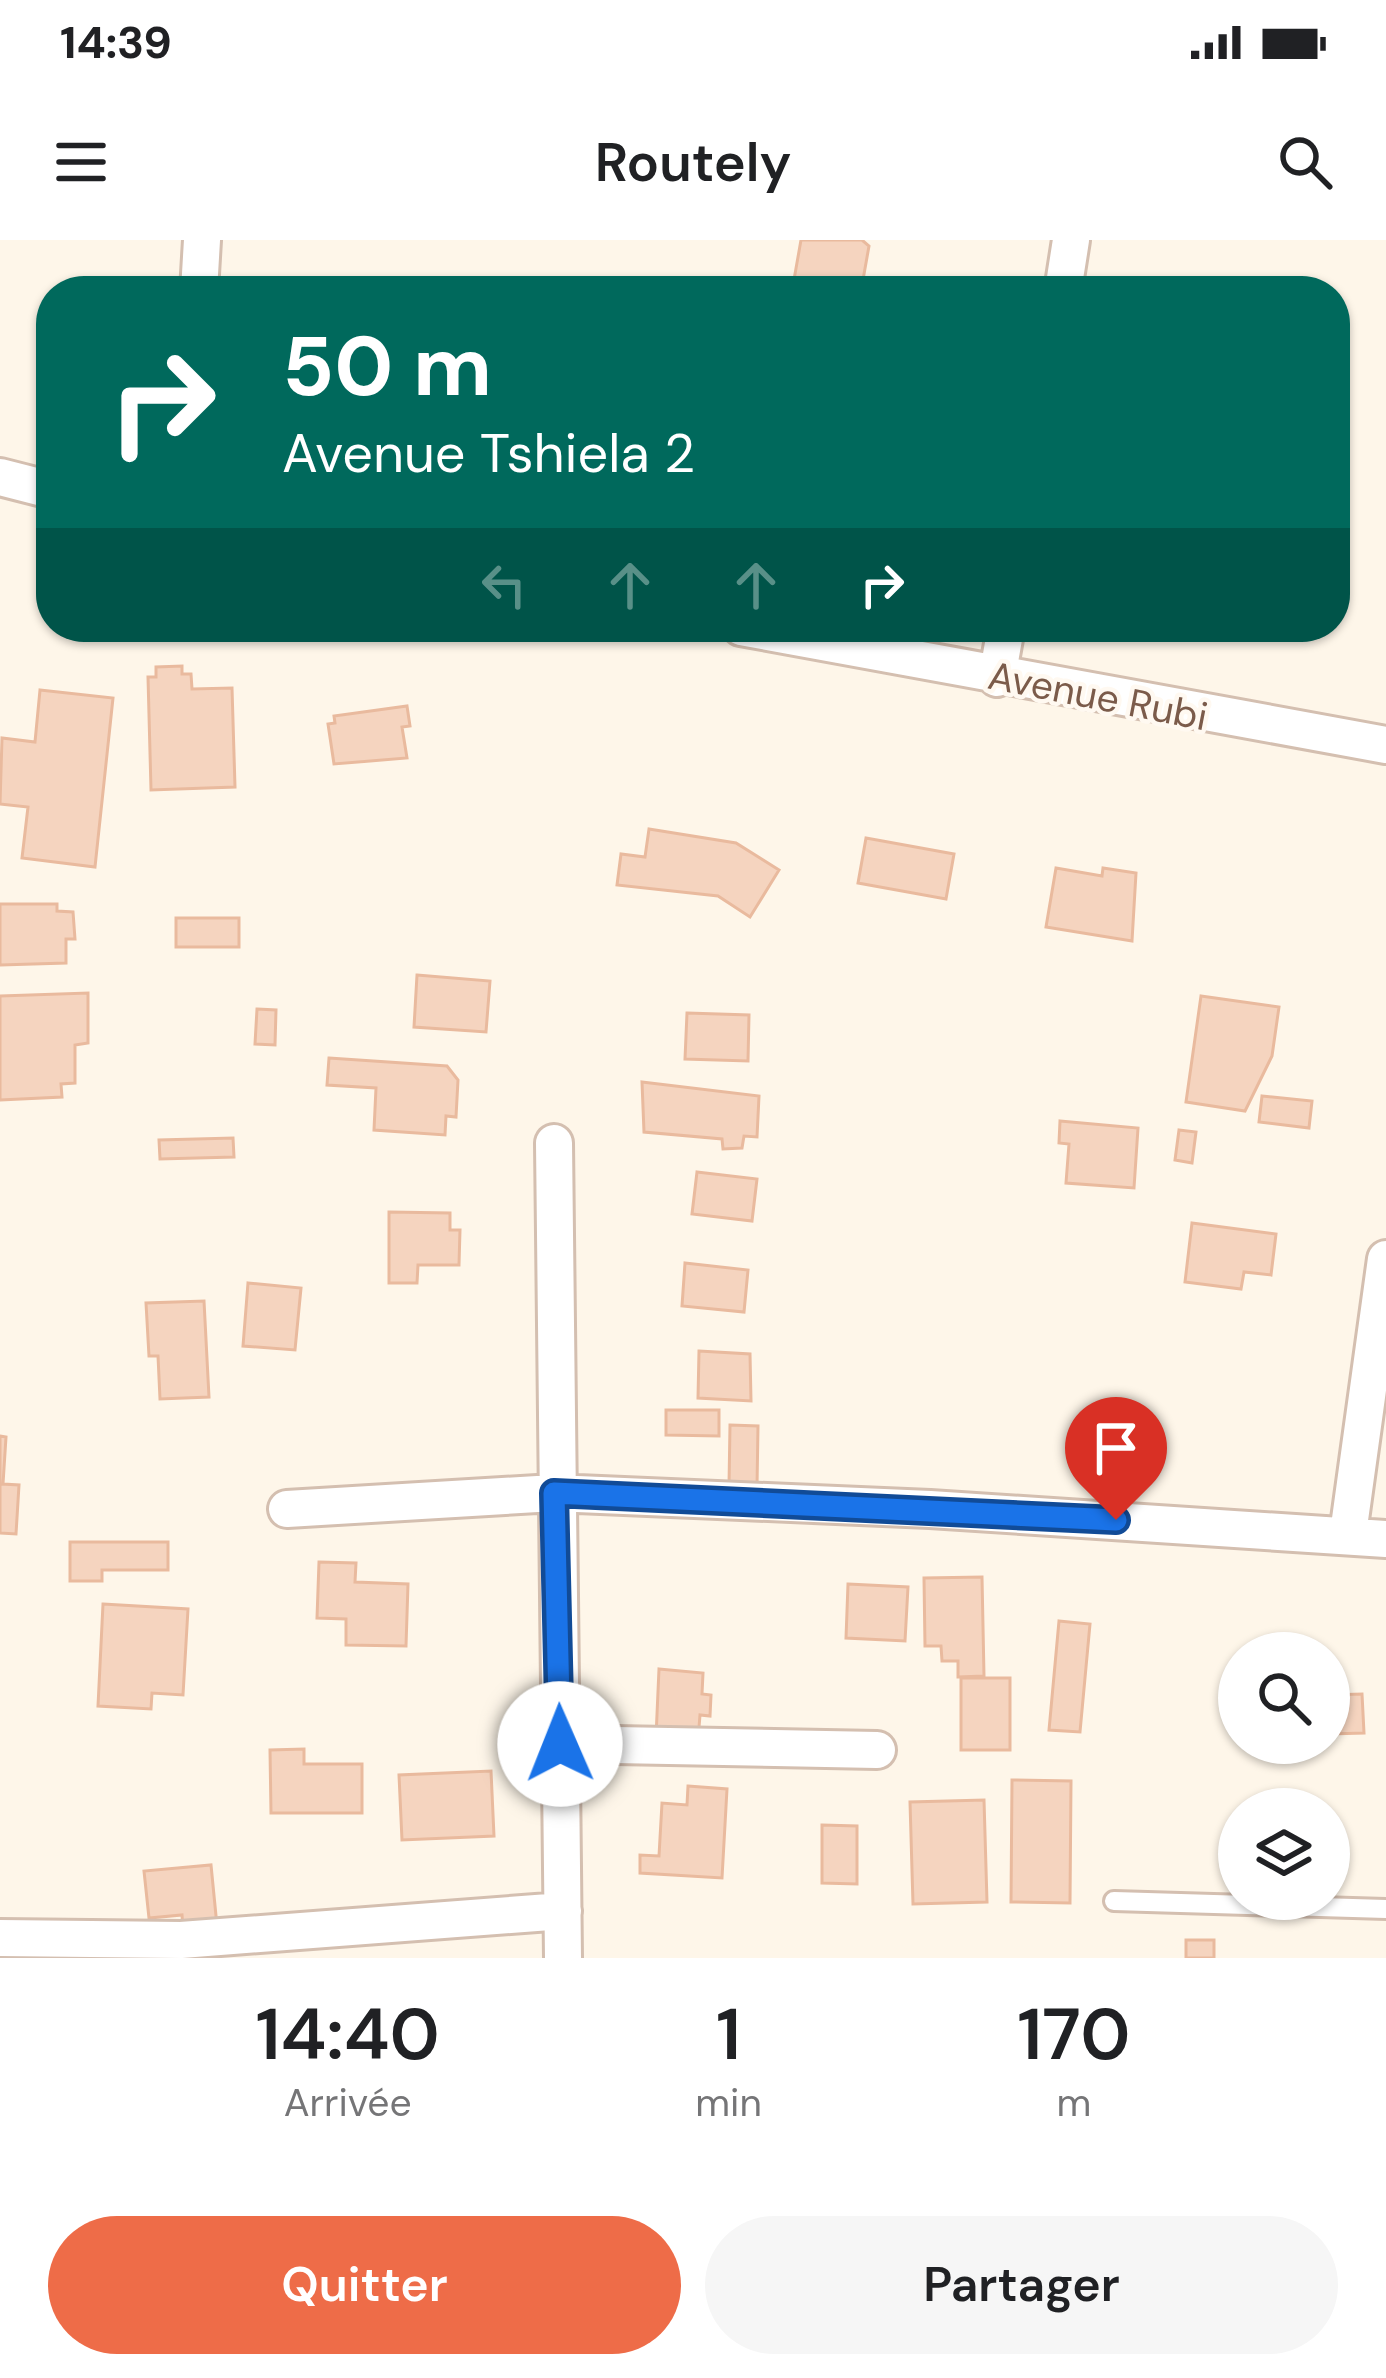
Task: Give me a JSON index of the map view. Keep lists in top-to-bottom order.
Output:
{
  "streets": {
    "street": ["Avenue Rubi"]
  },
  "page": {
    "status": "14:39",
    "header": "Routely",
    "turn": ["50 m", "Avenue Tshiela 2"],
    "eta": [
      "14:40",
      "Arrivée",
      "1",
      "min",
      "170",
      "m"
    ],
    "buttons": ["Quitter", "Partager"]
  }
}
